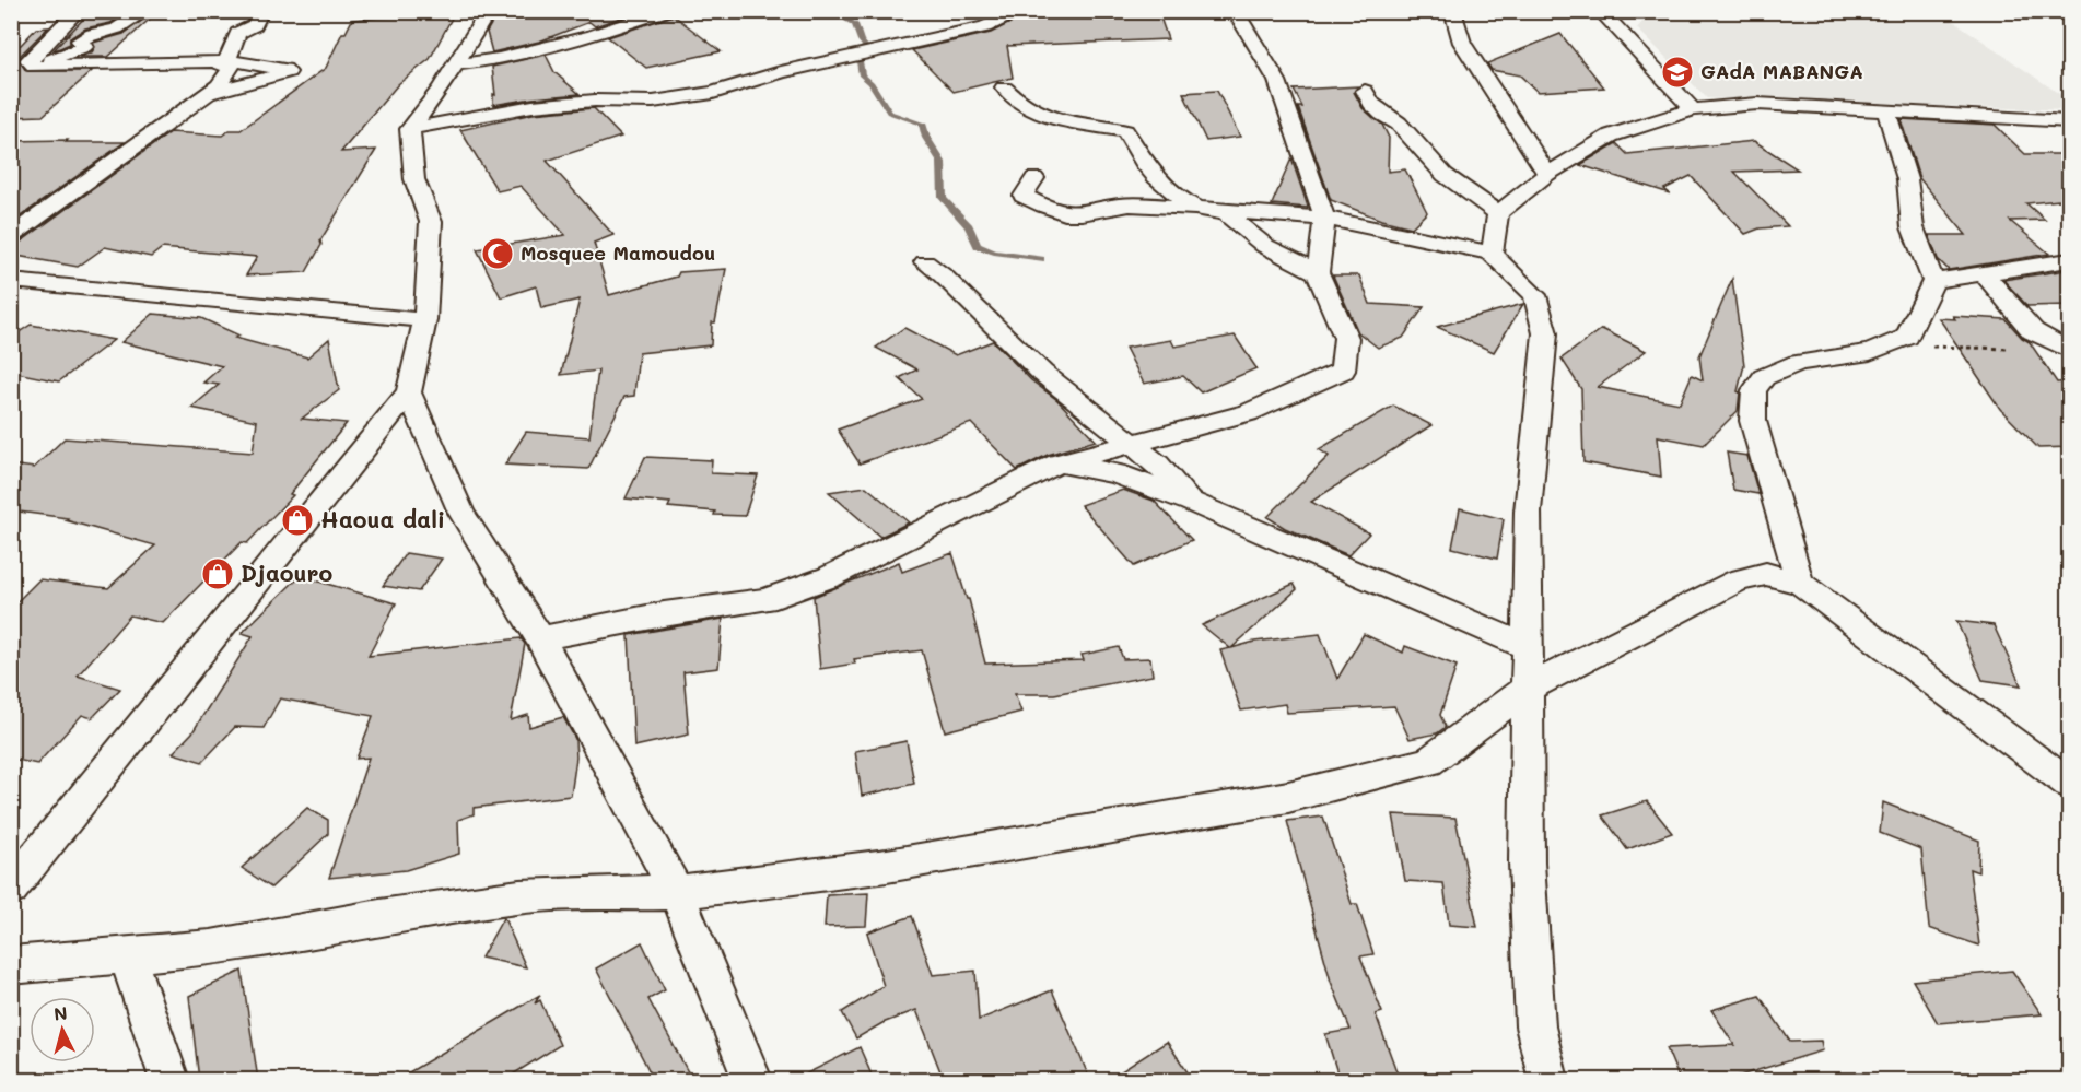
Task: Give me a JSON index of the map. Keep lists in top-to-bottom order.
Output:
{
  "places": {
    "school or university": ["GAdA MABANGA"],
    "mosque": ["Mosquee Mamoudou"],
    "shop": ["Haoua dali", "Djaouro"]
  },
  "north": "top"
}
